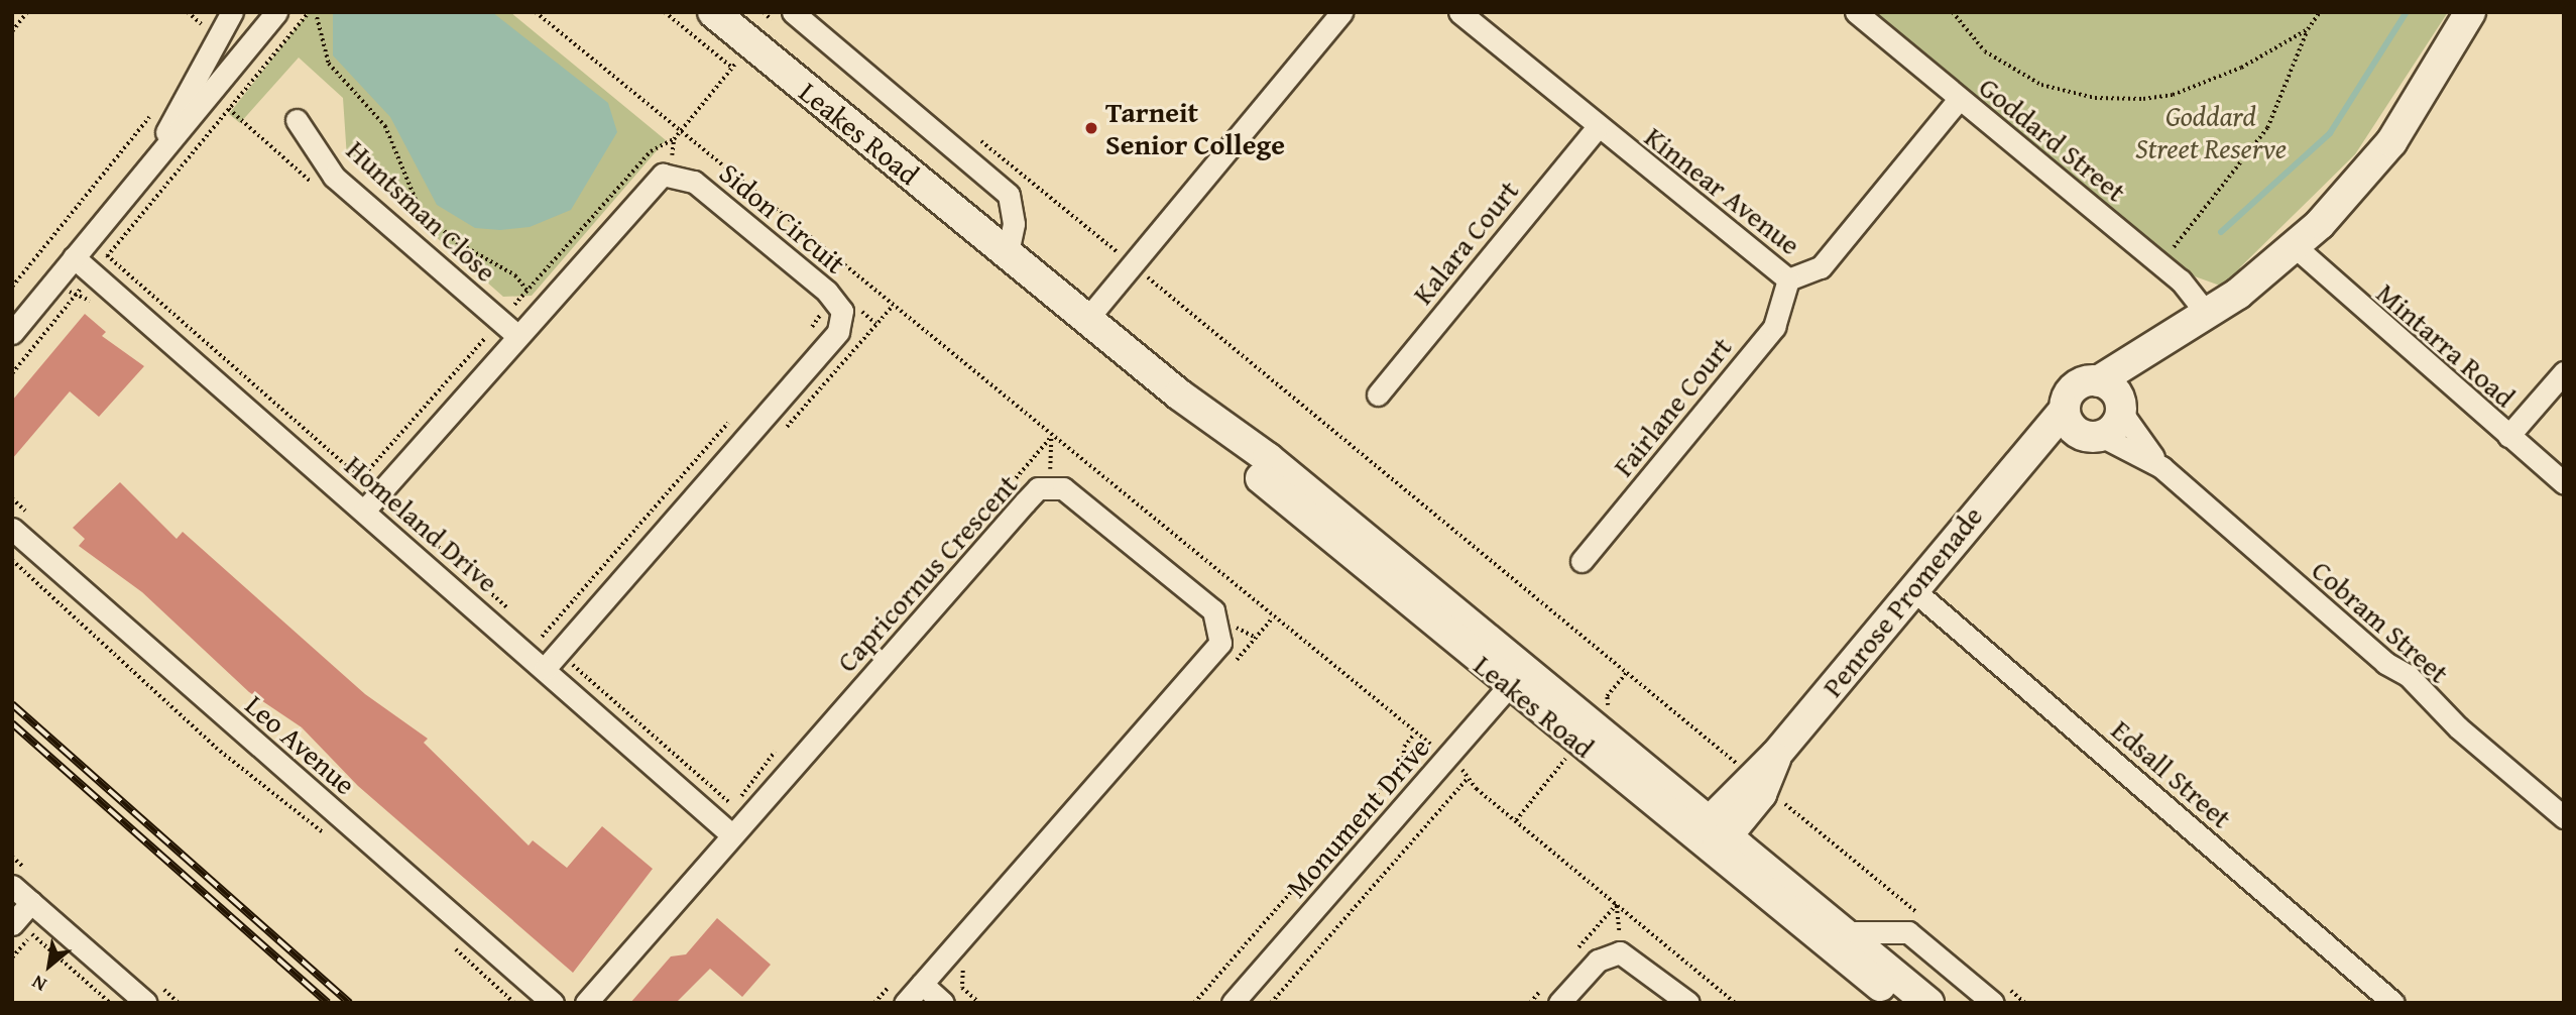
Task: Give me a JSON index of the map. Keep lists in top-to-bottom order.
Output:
{
  "streets": {
    "main road": ["Leakes Road", "Penrose Promenade"],
    "street": [
      "Goddard Street",
      "Kinnear Avenue",
      "Huntsman Close",
      "Sidon Circuit",
      "Kalara Court",
      "Mintarra Road",
      "Fairlane Court",
      "Homeland Drive",
      "Capricornus Crescent",
      "Cobram Street",
      "Leo Avenue",
      "Edsall Street",
      "Monument Drive"
    ]
  },
  "crossings": [
    ["Leakes Road", "Penrose Promenade"],
    ["Leakes Road", "Monument Drive"],
    ["Goddard Street", "Kinnear Avenue"],
    ["Kinnear Avenue", "Kalara Court"],
    ["Kinnear Avenue", "Fairlane Court"],
    ["Huntsman Close", "Sidon Circuit"],
    ["Sidon Circuit", "Homeland Drive"],
    ["Homeland Drive", "Capricornus Crescent"],
    ["Penrose Promenade", "Cobram Street"],
    ["Penrose Promenade", "Edsall Street"]
  ],
  "parks": ["Goddard Street Reserve"],
  "places": ["Tarneit Senior College"],
  "north": "bottom left"
}
